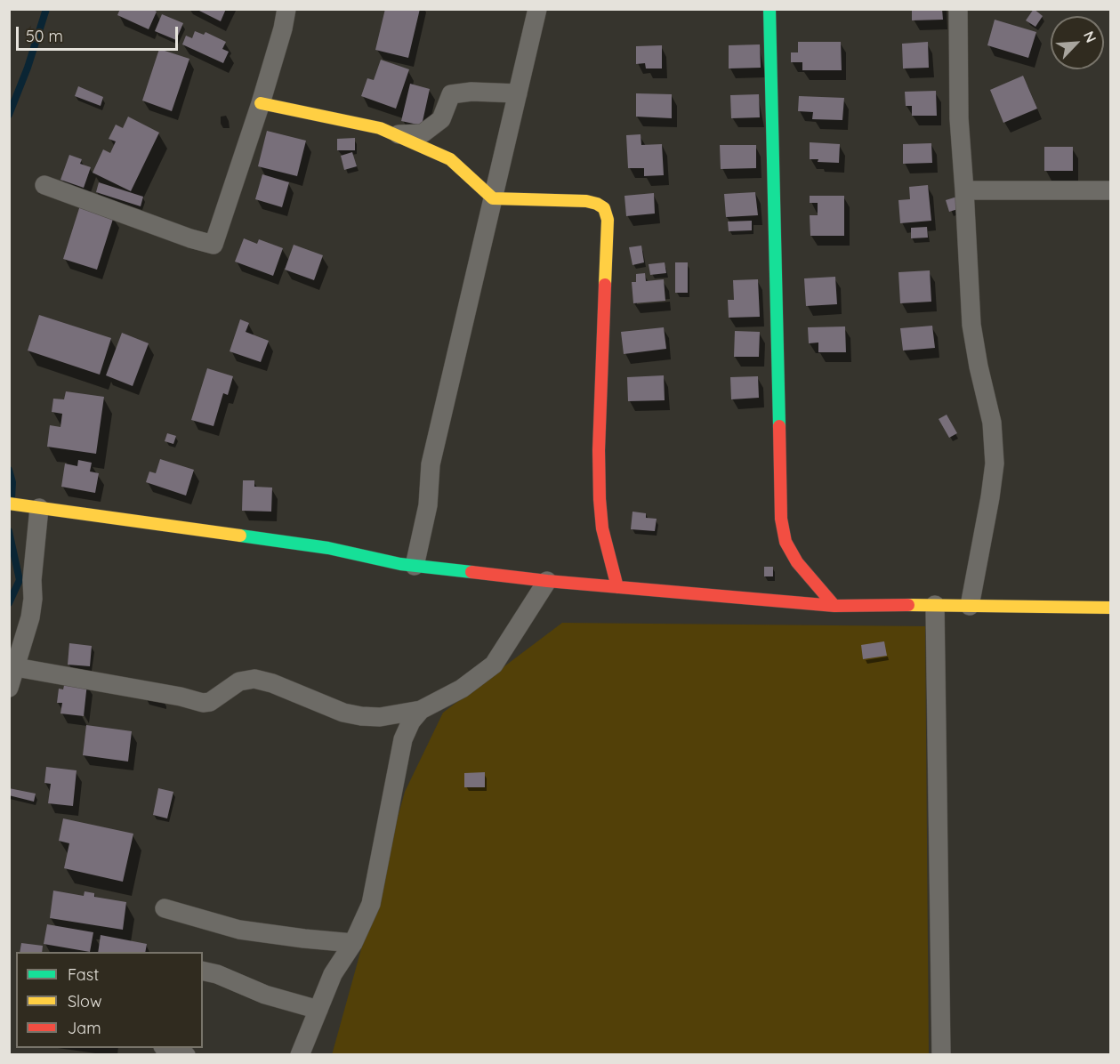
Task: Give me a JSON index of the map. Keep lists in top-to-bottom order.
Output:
{
  "legend": ["Fast", "Slow", "Jam"],
  "scale_bar": "50 m",
  "north": "top right"
}
